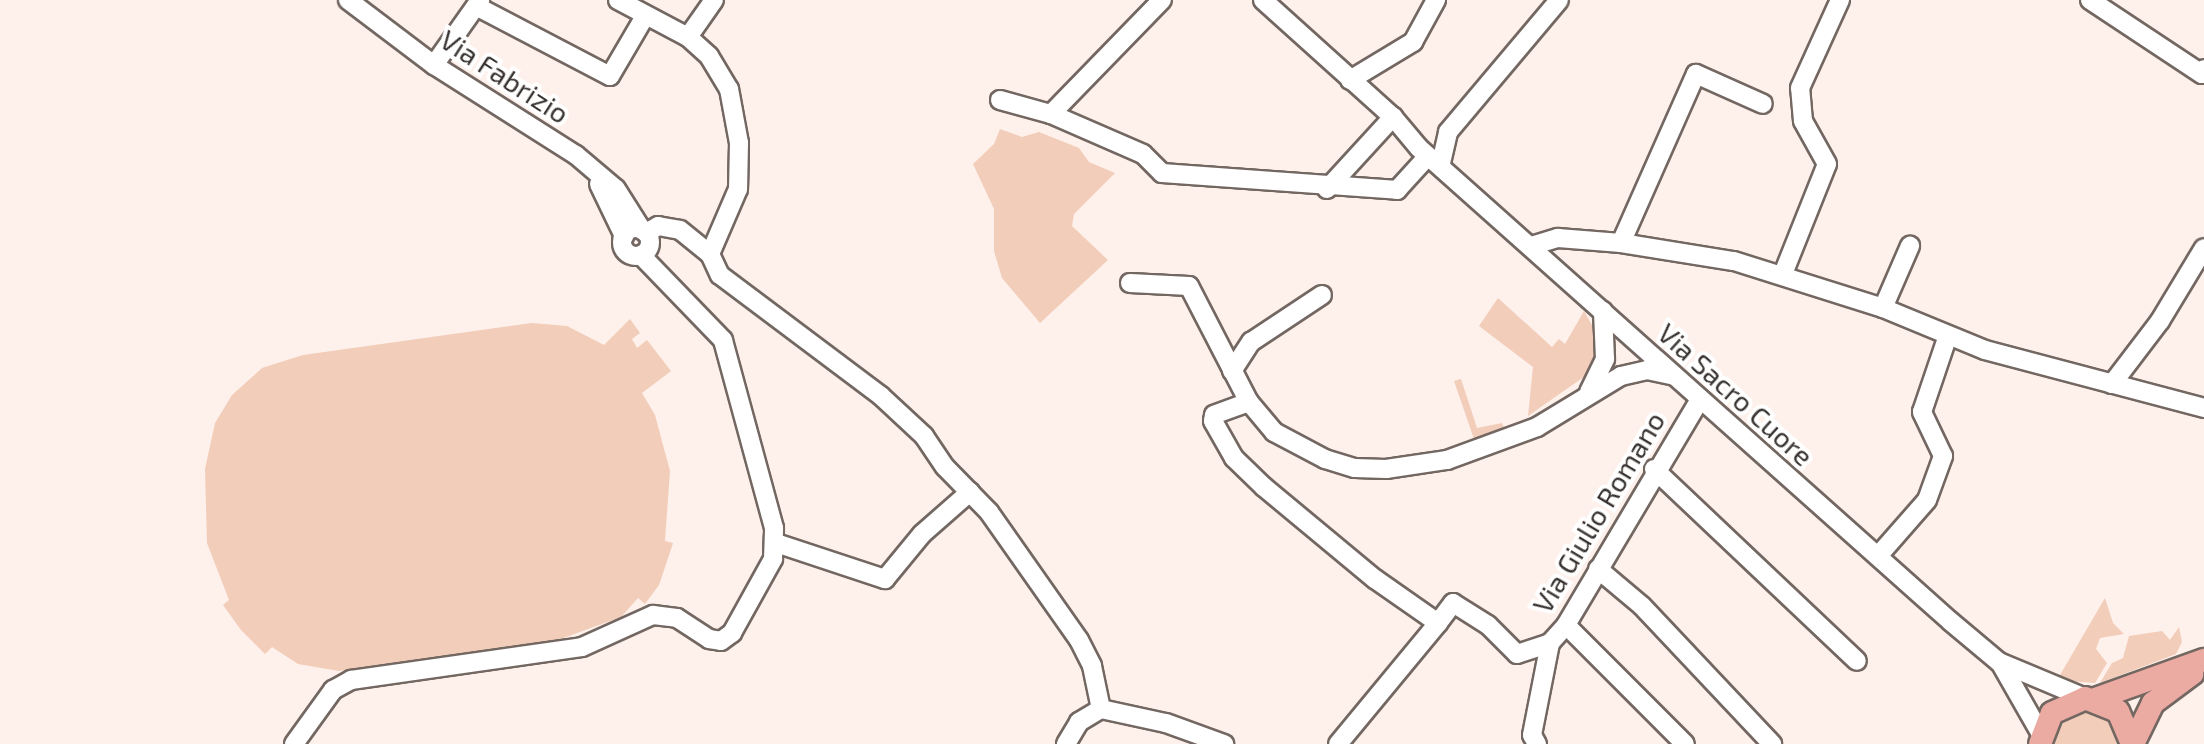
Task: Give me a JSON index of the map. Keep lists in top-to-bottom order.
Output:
{
  "streets": {
    "street": ["Via Fabrizio", "Via Sacro Cuore", "Via Giulio Romano"]
  },
  "crossings": [
    ["Via Sacro Cuore", "Via Giulio Romano"]
  ]
}
